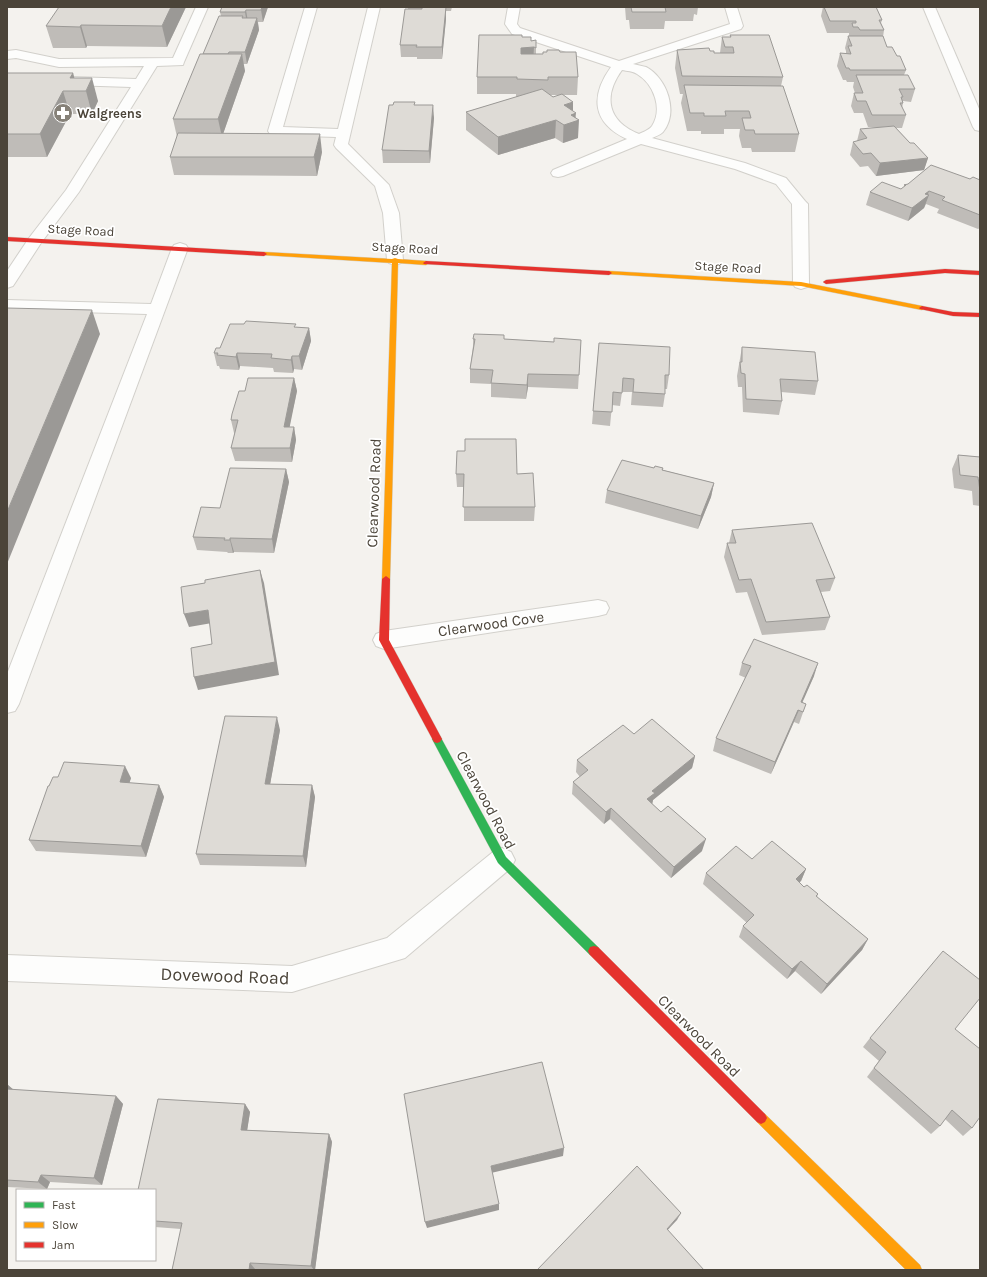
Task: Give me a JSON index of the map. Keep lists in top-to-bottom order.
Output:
{
  "streets": {
    "main road": ["Stage Road", "Clearwood Road"],
    "street": ["Clearwood Cove", "Dovewood Road"]
  },
  "crossings": [
    ["Stage Road", "Clearwood Road"],
    ["Clearwood Road", "Clearwood Cove"],
    ["Clearwood Road", "Dovewood Road"]
  ],
  "places": {
    "pharmacy": ["Walgreens"]
  },
  "legend": ["Fast", "Slow", "Jam"]
}
